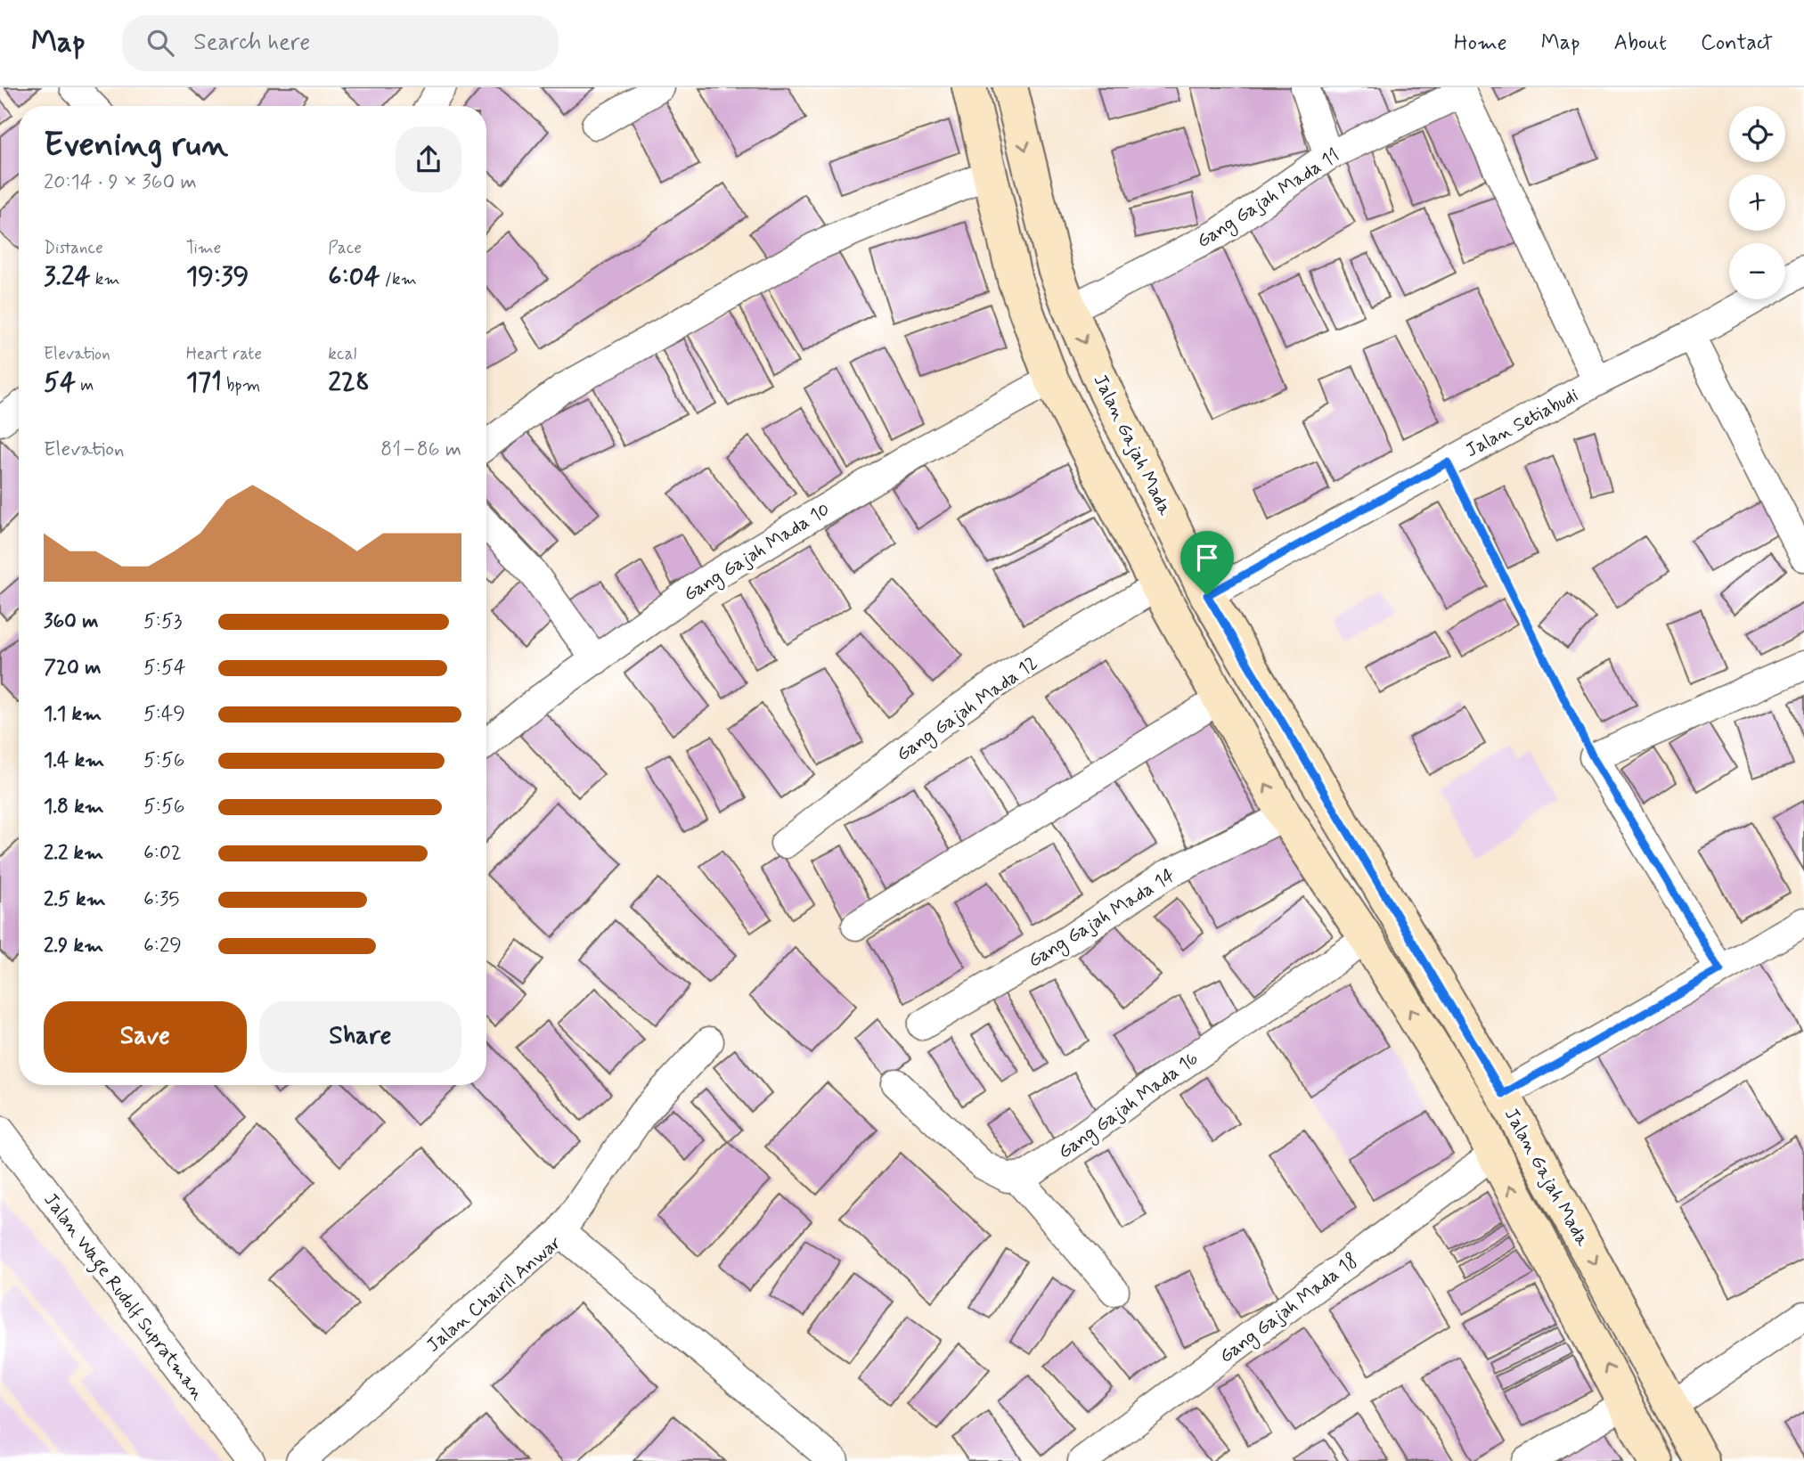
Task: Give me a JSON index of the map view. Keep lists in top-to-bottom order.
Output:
{
  "streets": {
    "street": [
      "Gang Gajah Mada 11",
      "Jalan Setiabudi",
      "Jalan Gajah Mada",
      "Gang Gajah Mada 10",
      "Gang Gajah Mada 12",
      "Gang Gajah Mada 14",
      "Gang Gajah Mada 16",
      "Jalan Chairil Anwar",
      "Jalan Wage Rudolf Supratman",
      "Gang Gajah Mada 18"
    ]
  },
  "crossings": [
    ["Gang Gajah Mada 11", "Jalan Gajah Mada"],
    ["Jalan Setiabudi", "Jalan Gajah Mada"],
    ["Jalan Gajah Mada", "Gang Gajah Mada 10"],
    ["Jalan Gajah Mada", "Gang Gajah Mada 12"],
    ["Jalan Gajah Mada", "Gang Gajah Mada 14"],
    ["Jalan Gajah Mada", "Gang Gajah Mada 16"],
    ["Jalan Gajah Mada", "Gang Gajah Mada 18"]
  ],
  "page": {
    "header": "Map",
    "search": "Search here",
    "nav": [
      "Home",
      "Map",
      "About",
      "Contact"
    ],
    "map_buttons": ["+", "−"],
    "heading": ["Evening run", "20:14 · 9 × 360 m"],
    "stats": [
      ["Distance", "3.24 km"],
      ["Time", "19:39"],
      ["Pace", "6:04 /km"],
      ["Elevation", "54 m"],
      ["Heart rate", "171 bpm"],
      ["kcal", "228"]
    ],
    "chart": ["Elevation", "81–86 m"],
    "list": [
      {
        "name": "360 m",
        "note": "5:53"
      },
      {
        "name": "720 m",
        "note": "5:54"
      },
      {
        "name": "1.1 km",
        "note": "5:49"
      },
      {
        "name": "1.4 km",
        "note": "5:56"
      },
      {
        "name": "1.8 km",
        "note": "5:56"
      },
      {
        "name": "2.2 km",
        "note": "6:02"
      },
      {
        "name": "2.5 km",
        "note": "6:35"
      },
      {
        "name": "2.9 km",
        "note": "6:29"
      }
    ],
    "buttons": ["Save", "Share"]
  }
}
